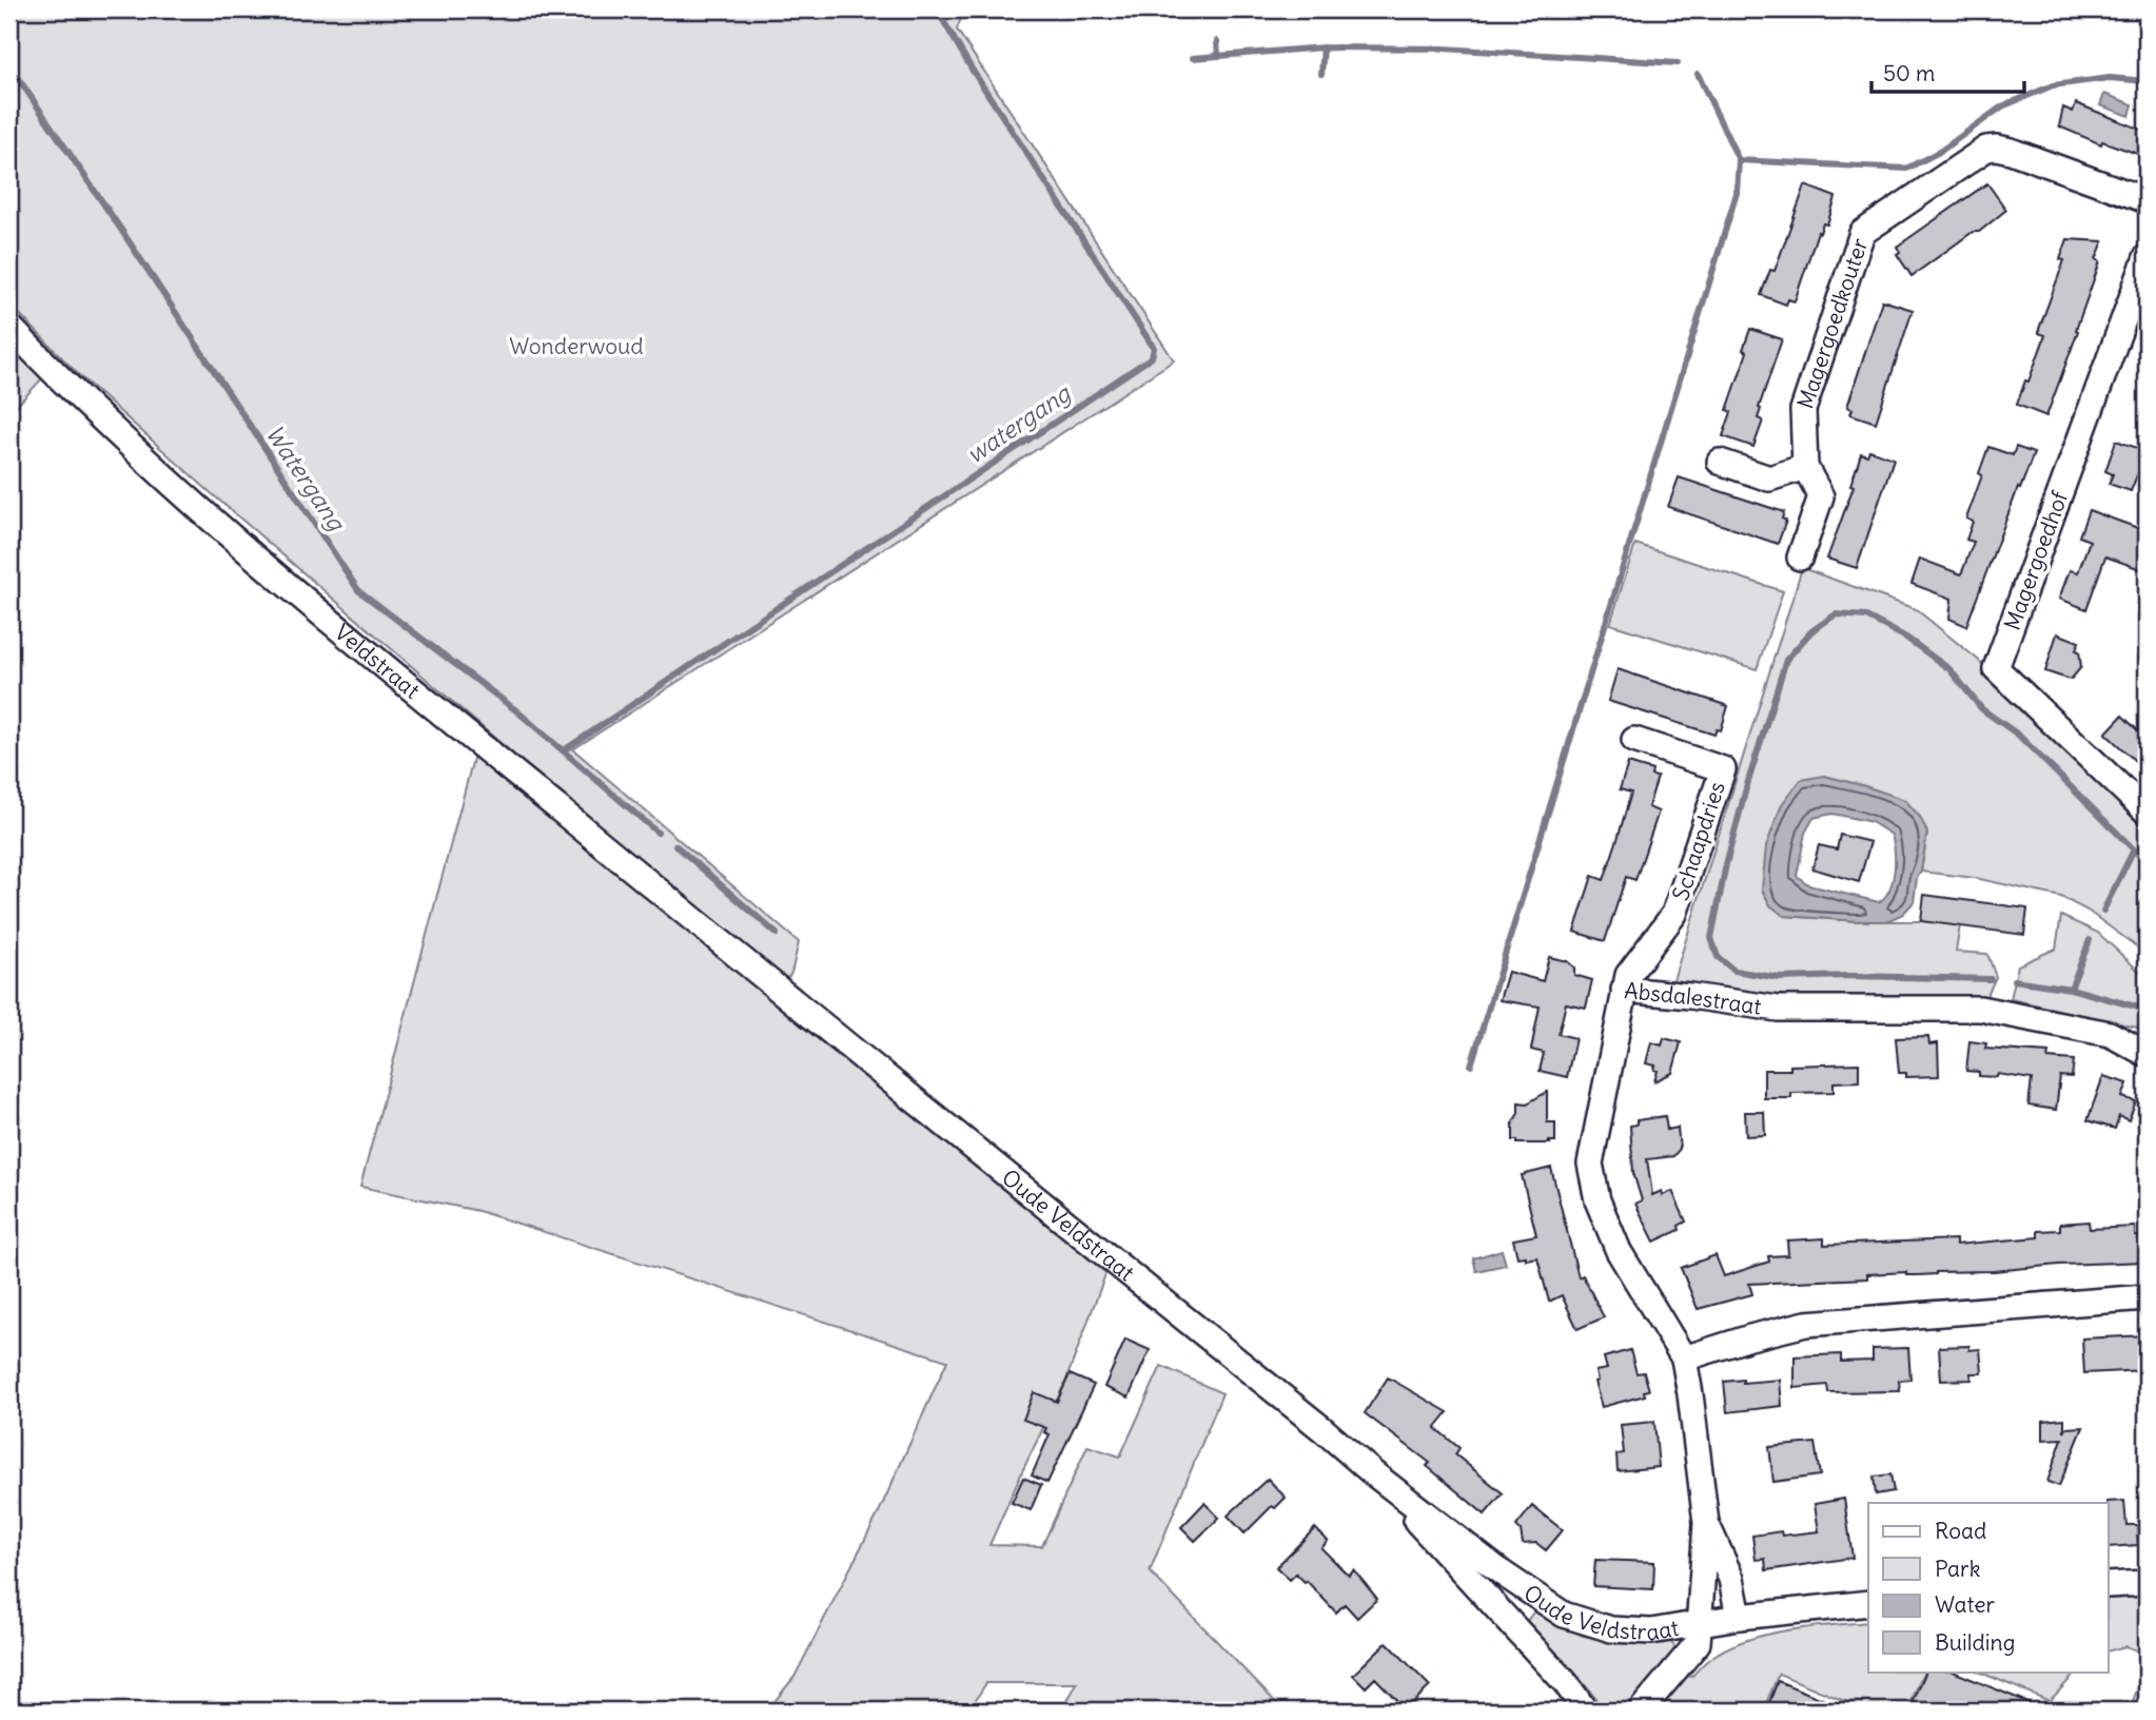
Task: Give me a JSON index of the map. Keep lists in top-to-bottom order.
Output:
{
  "streets": {
    "street": [
      "Magergoedkouter",
      "Magergoedhof",
      "Veldstraat",
      "Schaapdries",
      "Absdalestraat",
      "Oude Veldstraat"
    ]
  },
  "crossings": [
    ["Veldstraat", "Oude Veldstraat"],
    ["Schaapdries", "Absdalestraat"],
    ["Absdalestraat", "Oude Veldstraat"]
  ],
  "water": ["watergang", "Watergang"],
  "parks": ["Wonderwoud"],
  "legend": [
    "Road",
    "Park",
    "Water",
    "Building"
  ],
  "scale_bar": "50 m"
}
